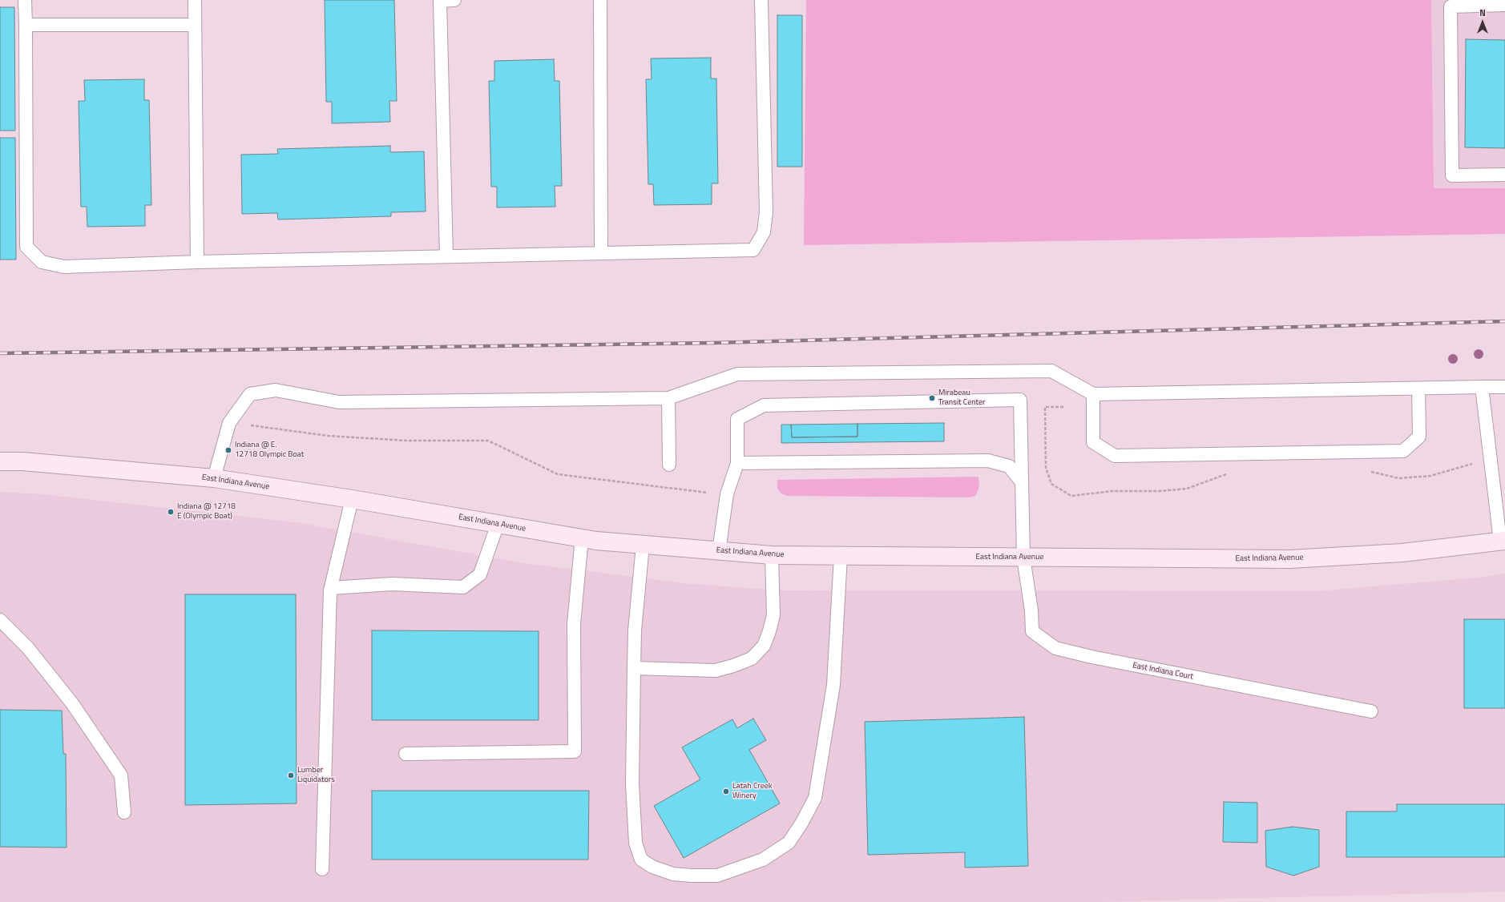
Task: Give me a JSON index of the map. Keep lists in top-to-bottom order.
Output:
{
  "streets": {
    "main road": ["East Indiana Avenue"],
    "lane": ["East Indiana Court"]
  },
  "crossings": [
    ["East Indiana Avenue", "East Indiana Court"]
  ],
  "places": [
    "Mirabeau Transit Center",
    "Indiana @ E. 12718 Olympic Boat",
    "Indiana @ 12718 E (Olympic Boat)",
    "Lumber Liquidators",
    "Latah Creek Winery"
  ],
  "north": "top"
}
